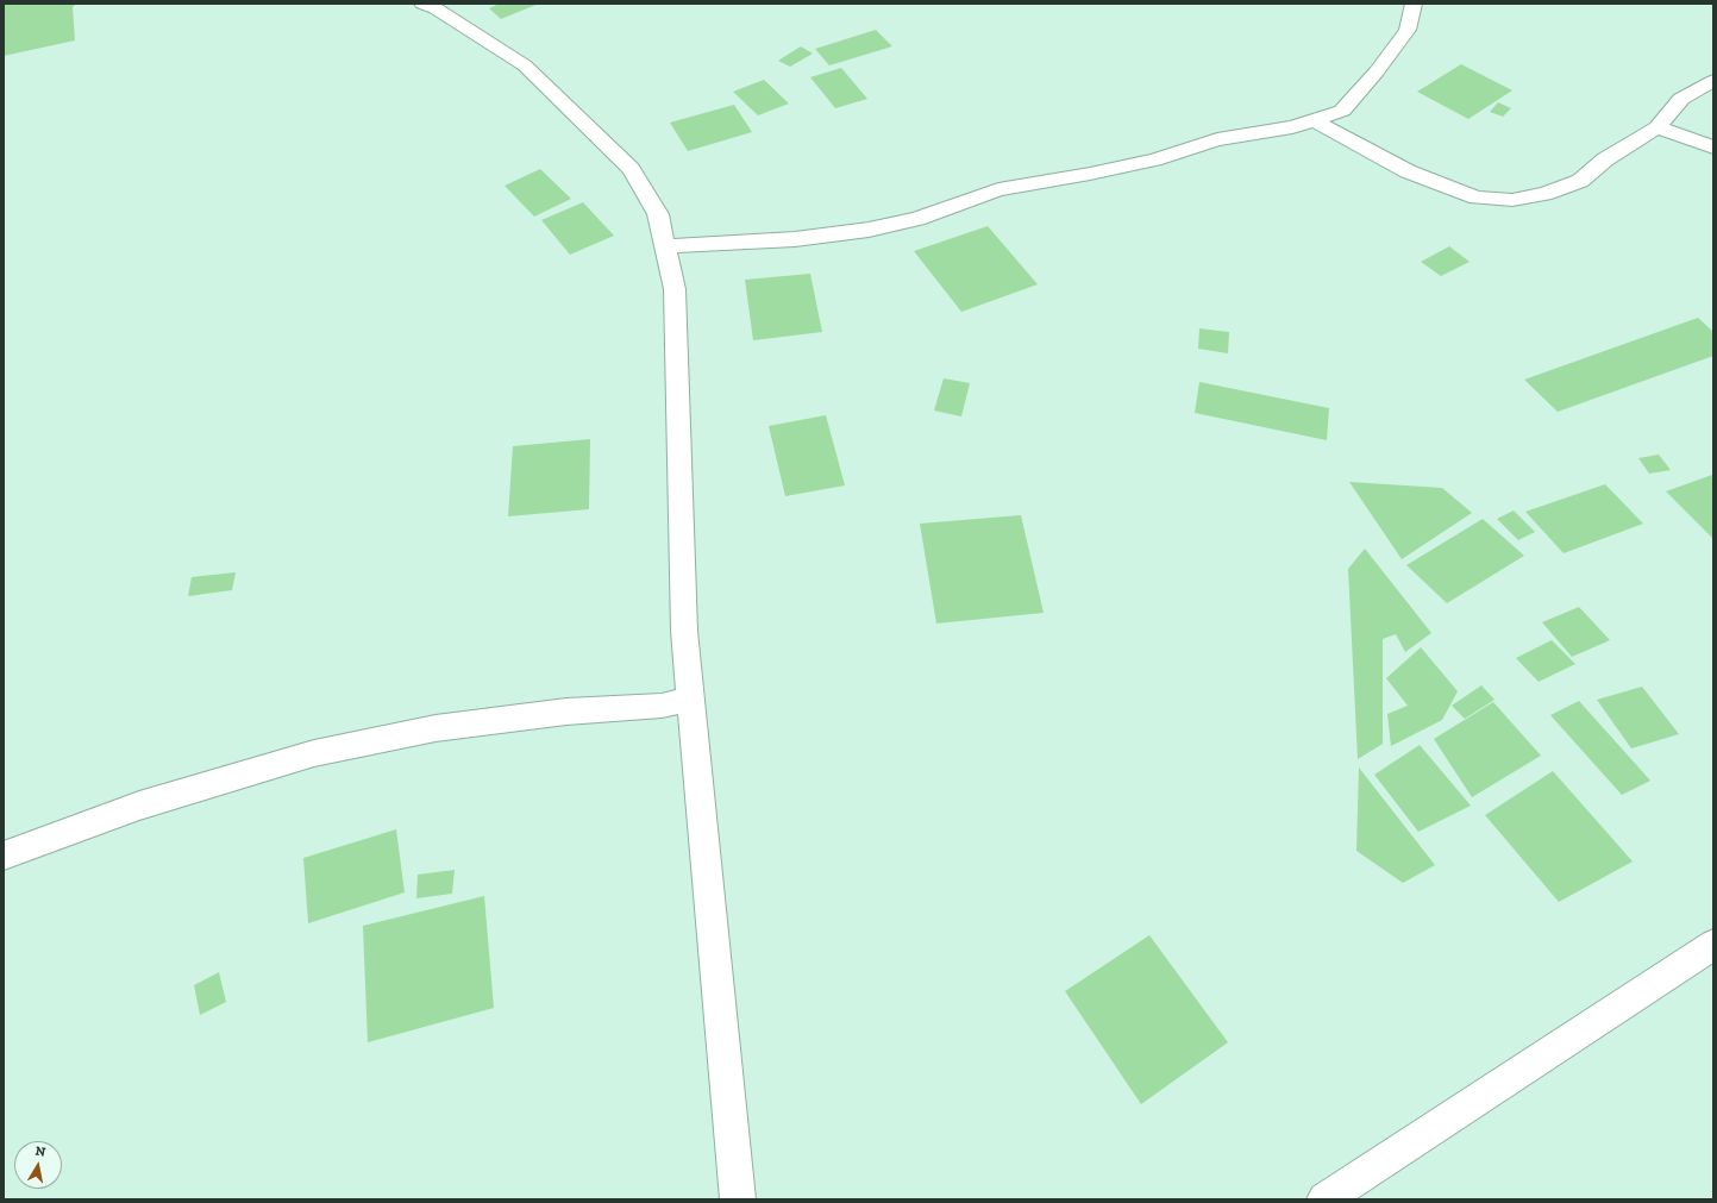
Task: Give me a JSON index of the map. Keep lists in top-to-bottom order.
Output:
{
  "north": "top"
}
